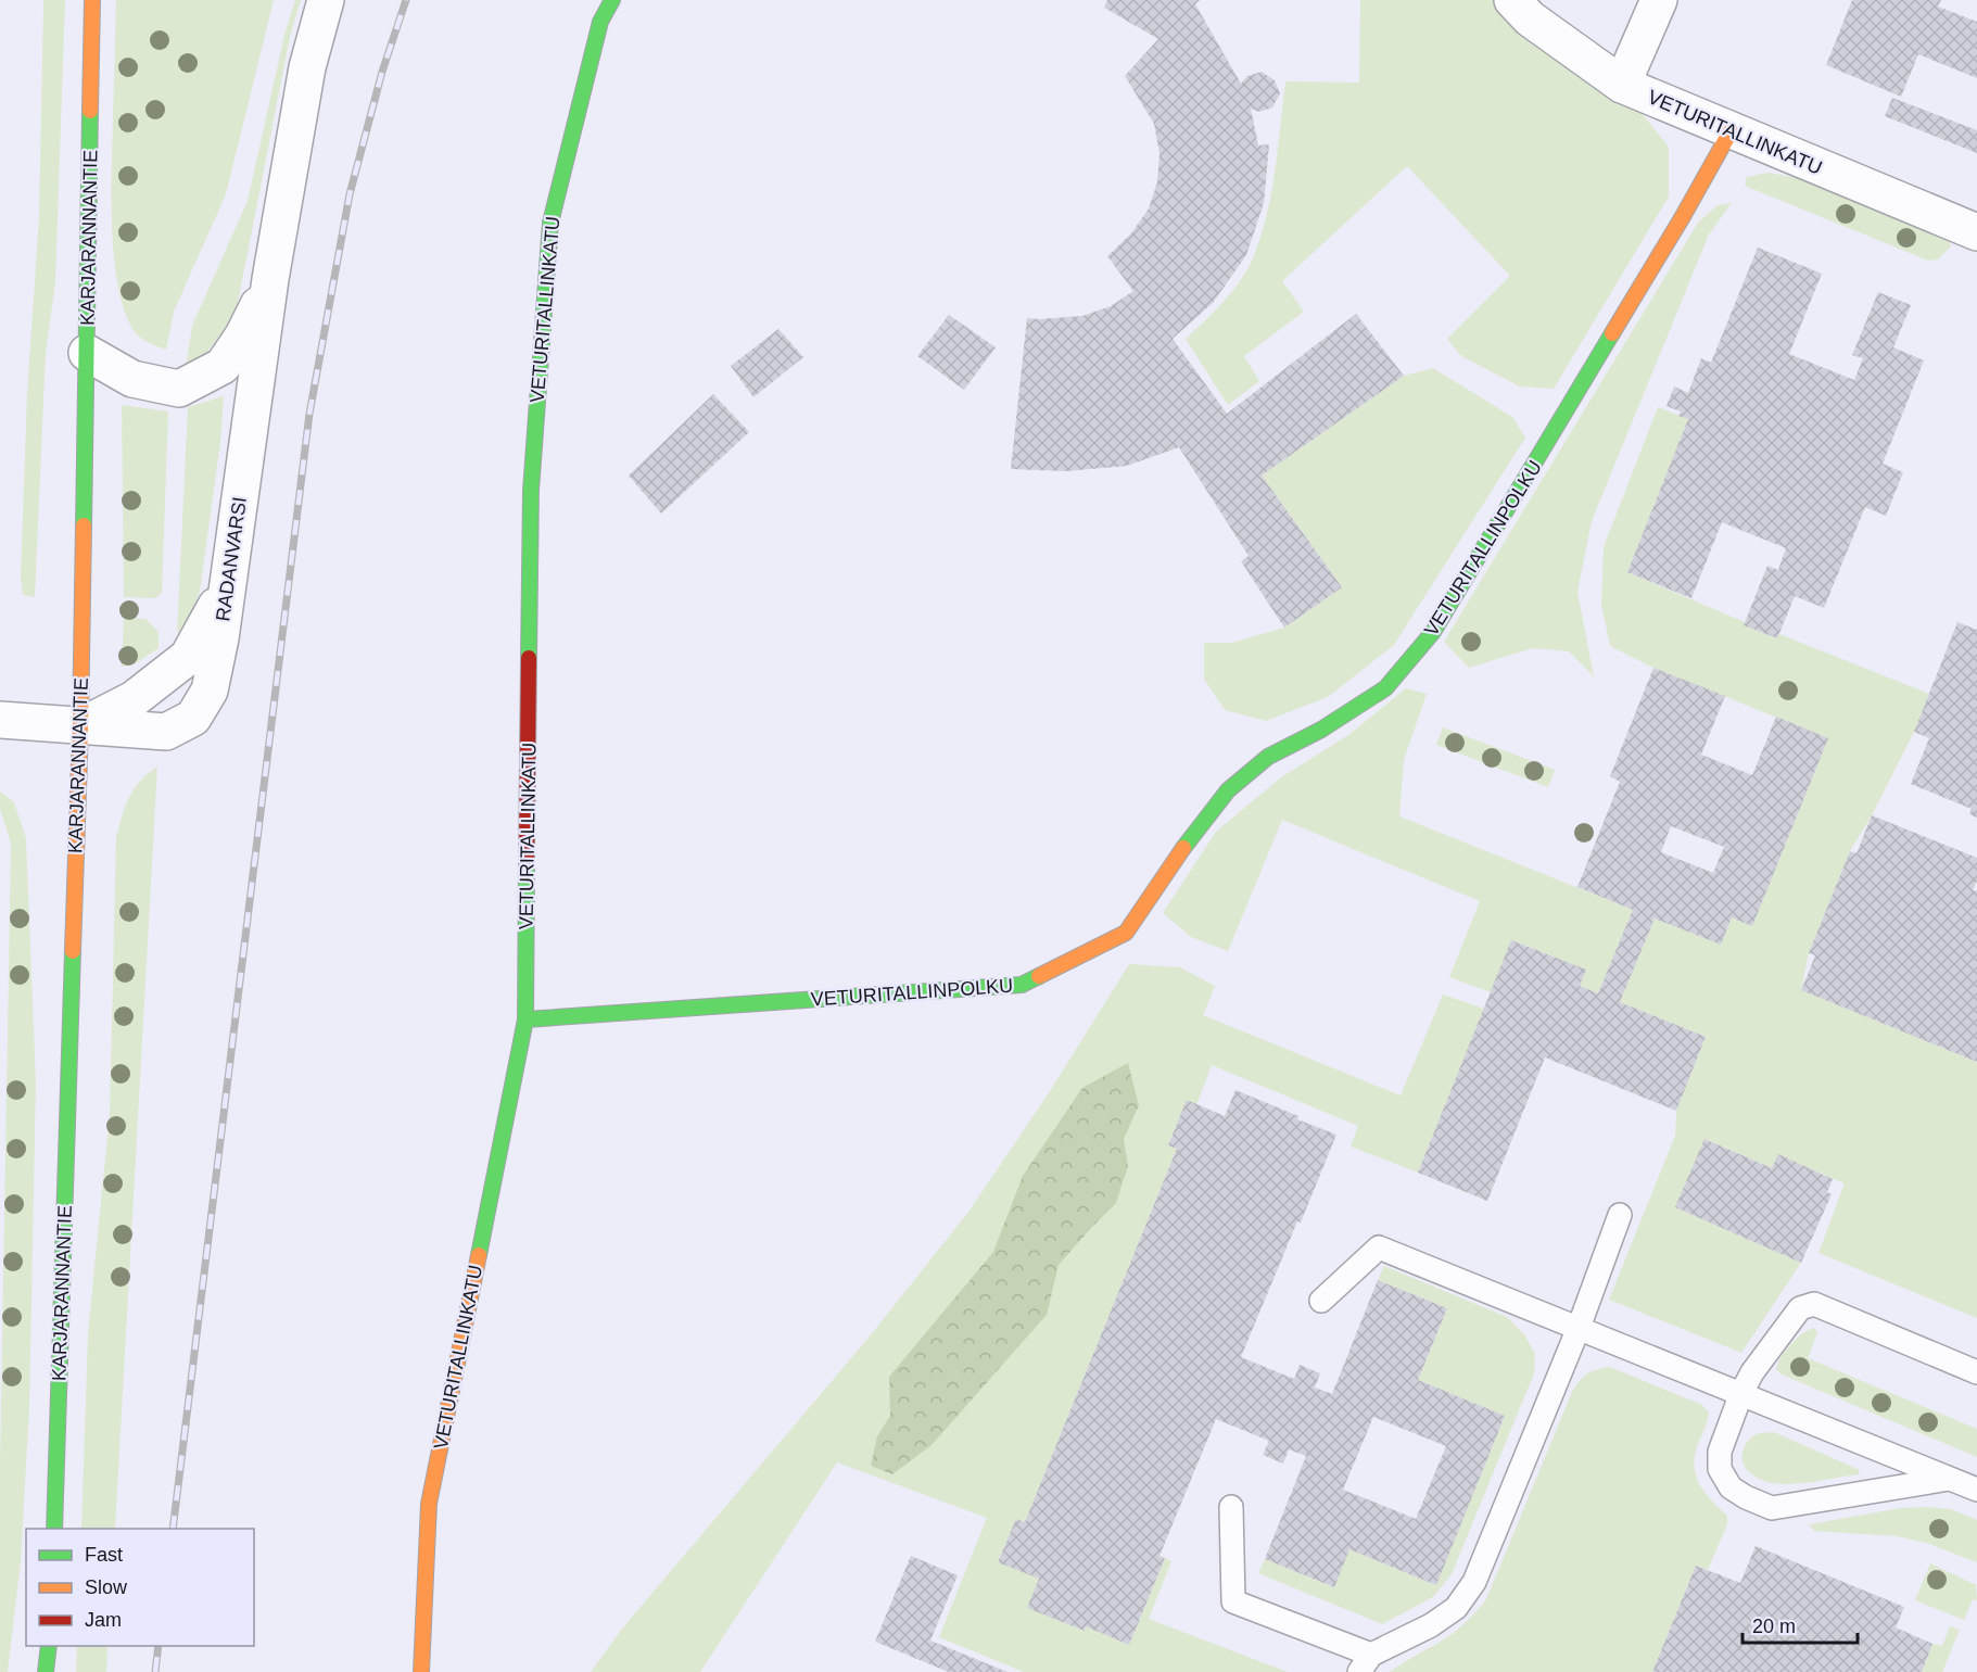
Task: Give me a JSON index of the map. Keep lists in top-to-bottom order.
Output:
{
  "streets": {
    "street": [
      "VETURITALLINKATU",
      "KARJARANNANTIE",
      "VETURITALLINPOLKU",
      "RADANVARSI"
    ]
  },
  "crossings": [
    ["VETURITALLINKATU", "VETURITALLINPOLKU"],
    ["KARJARANNANTIE", "RADANVARSI"]
  ],
  "legend": ["Fast", "Slow", "Jam"],
  "scale_bar": "20 m"
}
